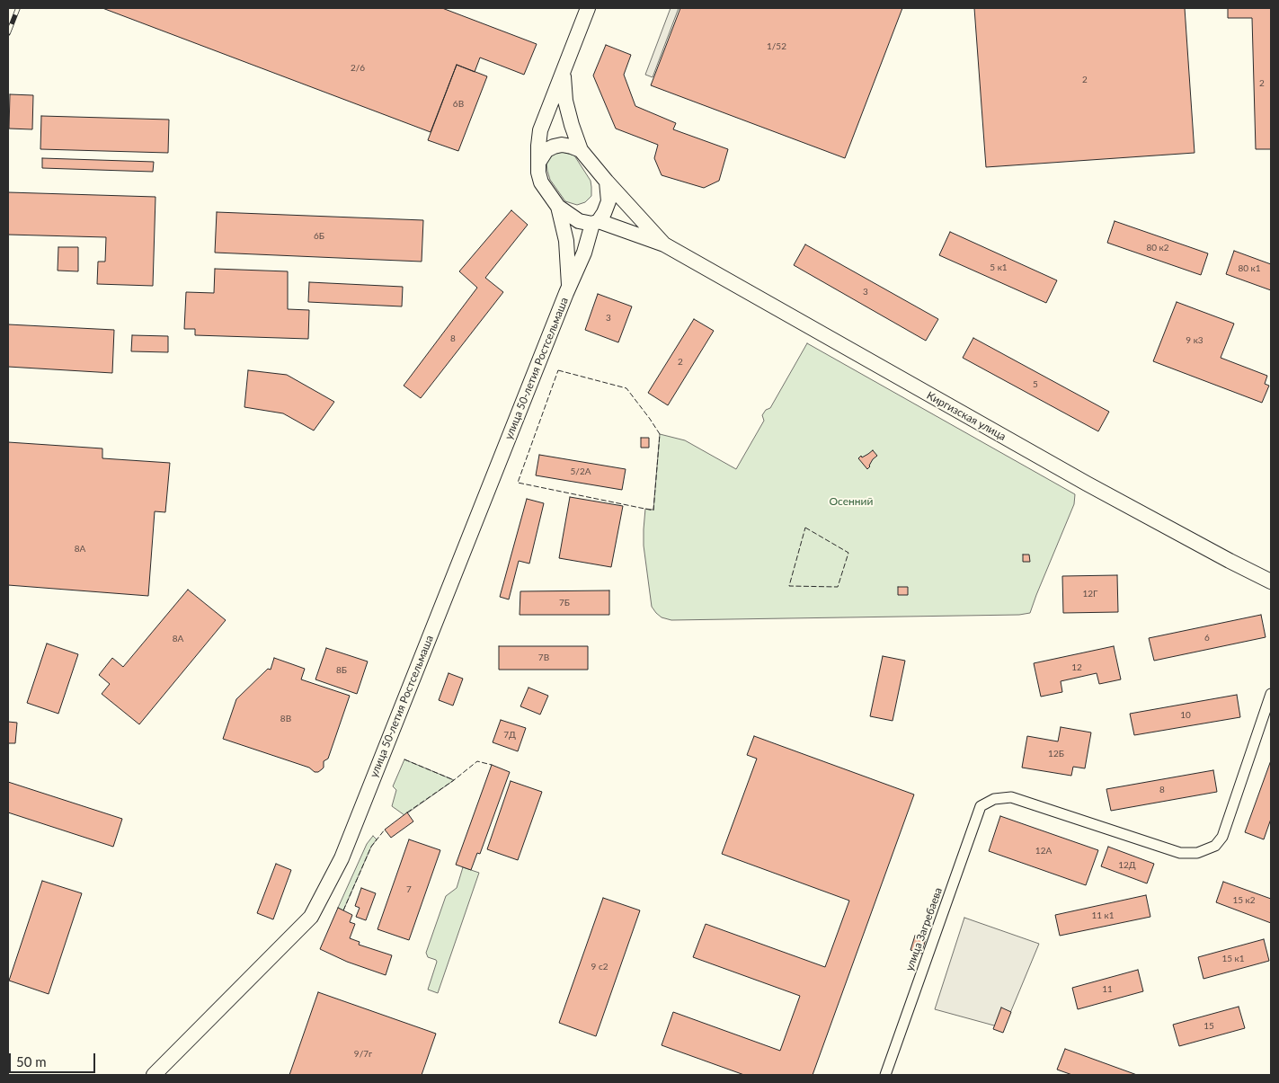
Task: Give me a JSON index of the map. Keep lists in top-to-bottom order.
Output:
{
  "streets": {
    "main road": ["улица 50-летия Ростсельмаша", "Киргизская улица"],
    "street": ["улица Загребаева"]
  },
  "parks": ["Осенний"],
  "house_numbers": [
    "1/52",
    "2/6",
    "2",
    "2",
    "6В",
    "6Б",
    "80 к2",
    "5 к1",
    "80 к1",
    "3",
    "3",
    "8",
    "9 к3",
    "2",
    "5",
    "5/2А",
    "8А",
    "12Г",
    "7Б",
    "6",
    "8А",
    "7В",
    "12",
    "8Б",
    "10",
    "8В",
    "7Д",
    "12Б",
    "8",
    "12А",
    "12Д",
    "7",
    "15 к2",
    "11 к1",
    "15 к1",
    "9 с2",
    "11",
    "15",
    "9/7г"
  ],
  "scale_bar": "50 m"
}
